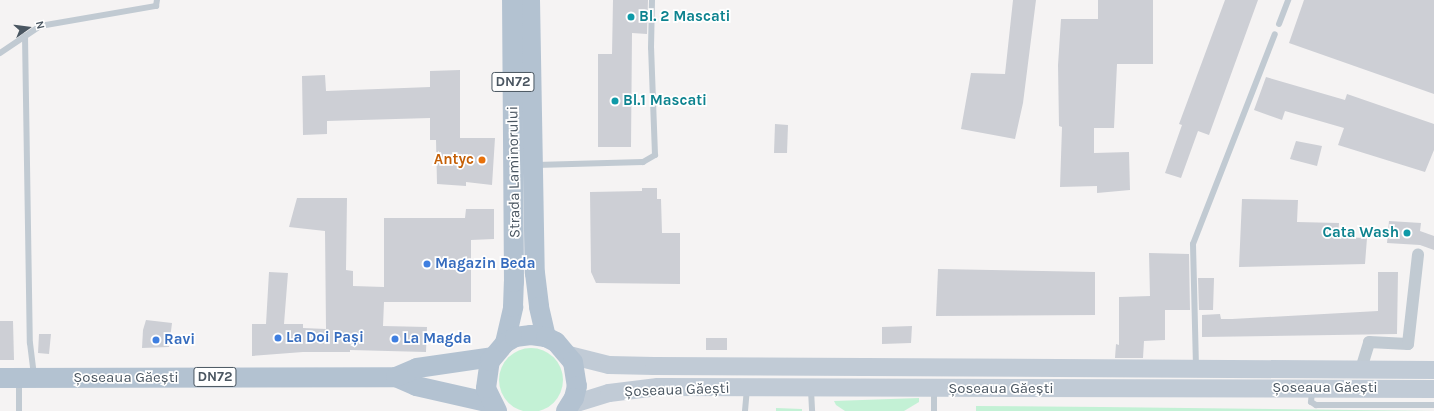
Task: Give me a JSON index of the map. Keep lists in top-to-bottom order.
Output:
{
  "streets": {
    "main road": ["DN72", "Strada Laminorului", "Șoseaua Găești"]
  },
  "crossings": [
    ["DN72", "Strada Laminorului"],
    ["DN72", "Șoseaua Găești"]
  ],
  "places": [
    "Bl. 2 Mascati",
    "Bl.1 Mascati",
    "Antyc",
    "Cata Wash",
    "Magazin Beda",
    "La Doi Pași",
    "La Magda",
    "Ravi"
  ],
  "north": "right"
}
